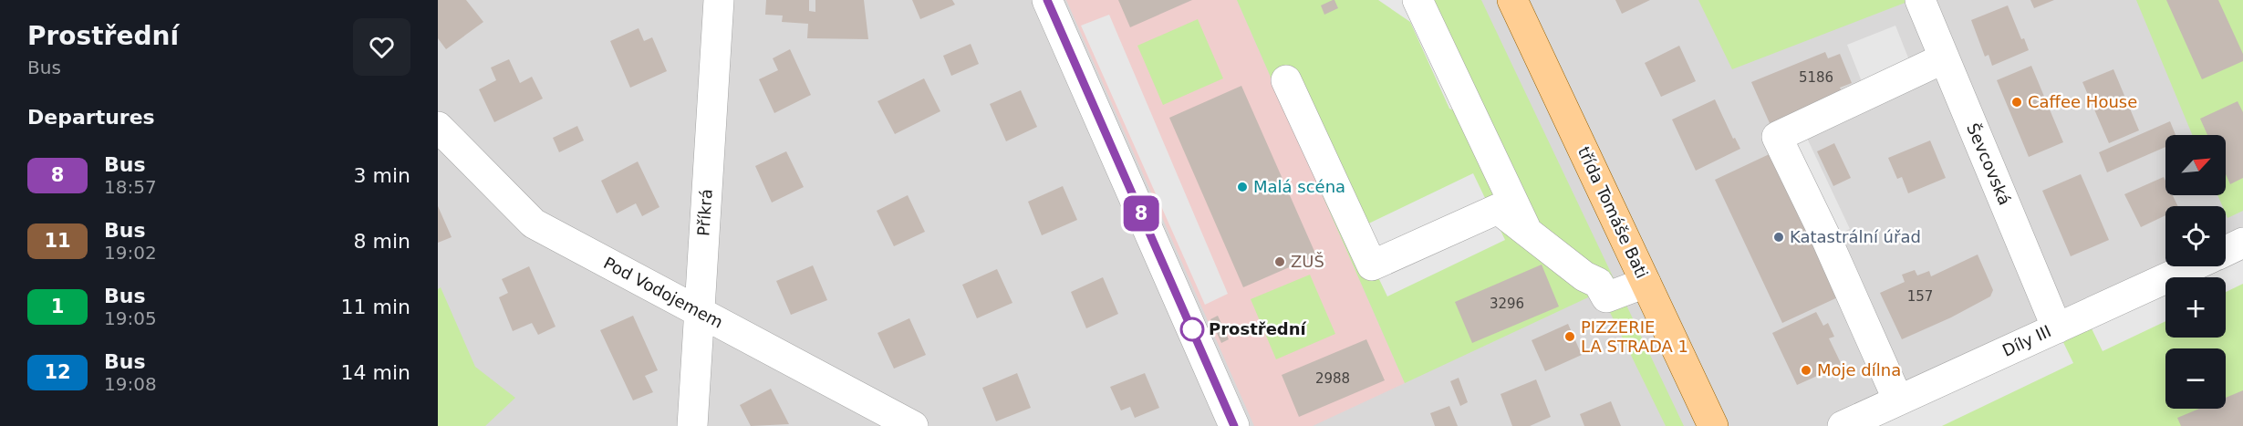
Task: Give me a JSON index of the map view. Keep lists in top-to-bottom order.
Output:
{
  "streets": {
    "main road": ["třída Tomáše Bati"],
    "street": [
      "Ševcovská",
      "Příkrá",
      "Pod Vodojemem",
      "Díly III"
    ]
  },
  "crossings": [
    ["Ševcovská", "Díly III"],
    ["Příkrá", "Pod Vodojemem"]
  ],
  "places": [
    "Caffee House",
    "Malá scéna",
    "Katastrální úřad",
    "ZUŠ",
    "Prostřední",
    "PIZZERIE LA STRADA 1",
    "Moje dílna"
  ],
  "lines": ["bus line 8"],
  "house_numbers": [
    "5186",
    "157",
    "3296",
    "2988"
  ],
  "north": "top right",
  "page": {
    "heading": [
      ["Prostřední", "Bus"],
      "Departures"
    ],
    "on_map": "8",
    "map_buttons": ["+", "−"],
    "list": [
      {
        "mark": "8",
        "name": "Bus",
        "note": "18:57",
        "value": "3 min"
      },
      {
        "mark": "11",
        "name": "Bus",
        "note": "19:02",
        "value": "8 min"
      },
      {
        "mark": "1",
        "name": "Bus",
        "note": "19:05",
        "value": "11 min"
      },
      {
        "mark": "12",
        "name": "Bus",
        "note": "19:08",
        "value": "14 min"
      }
    ]
  }
}
